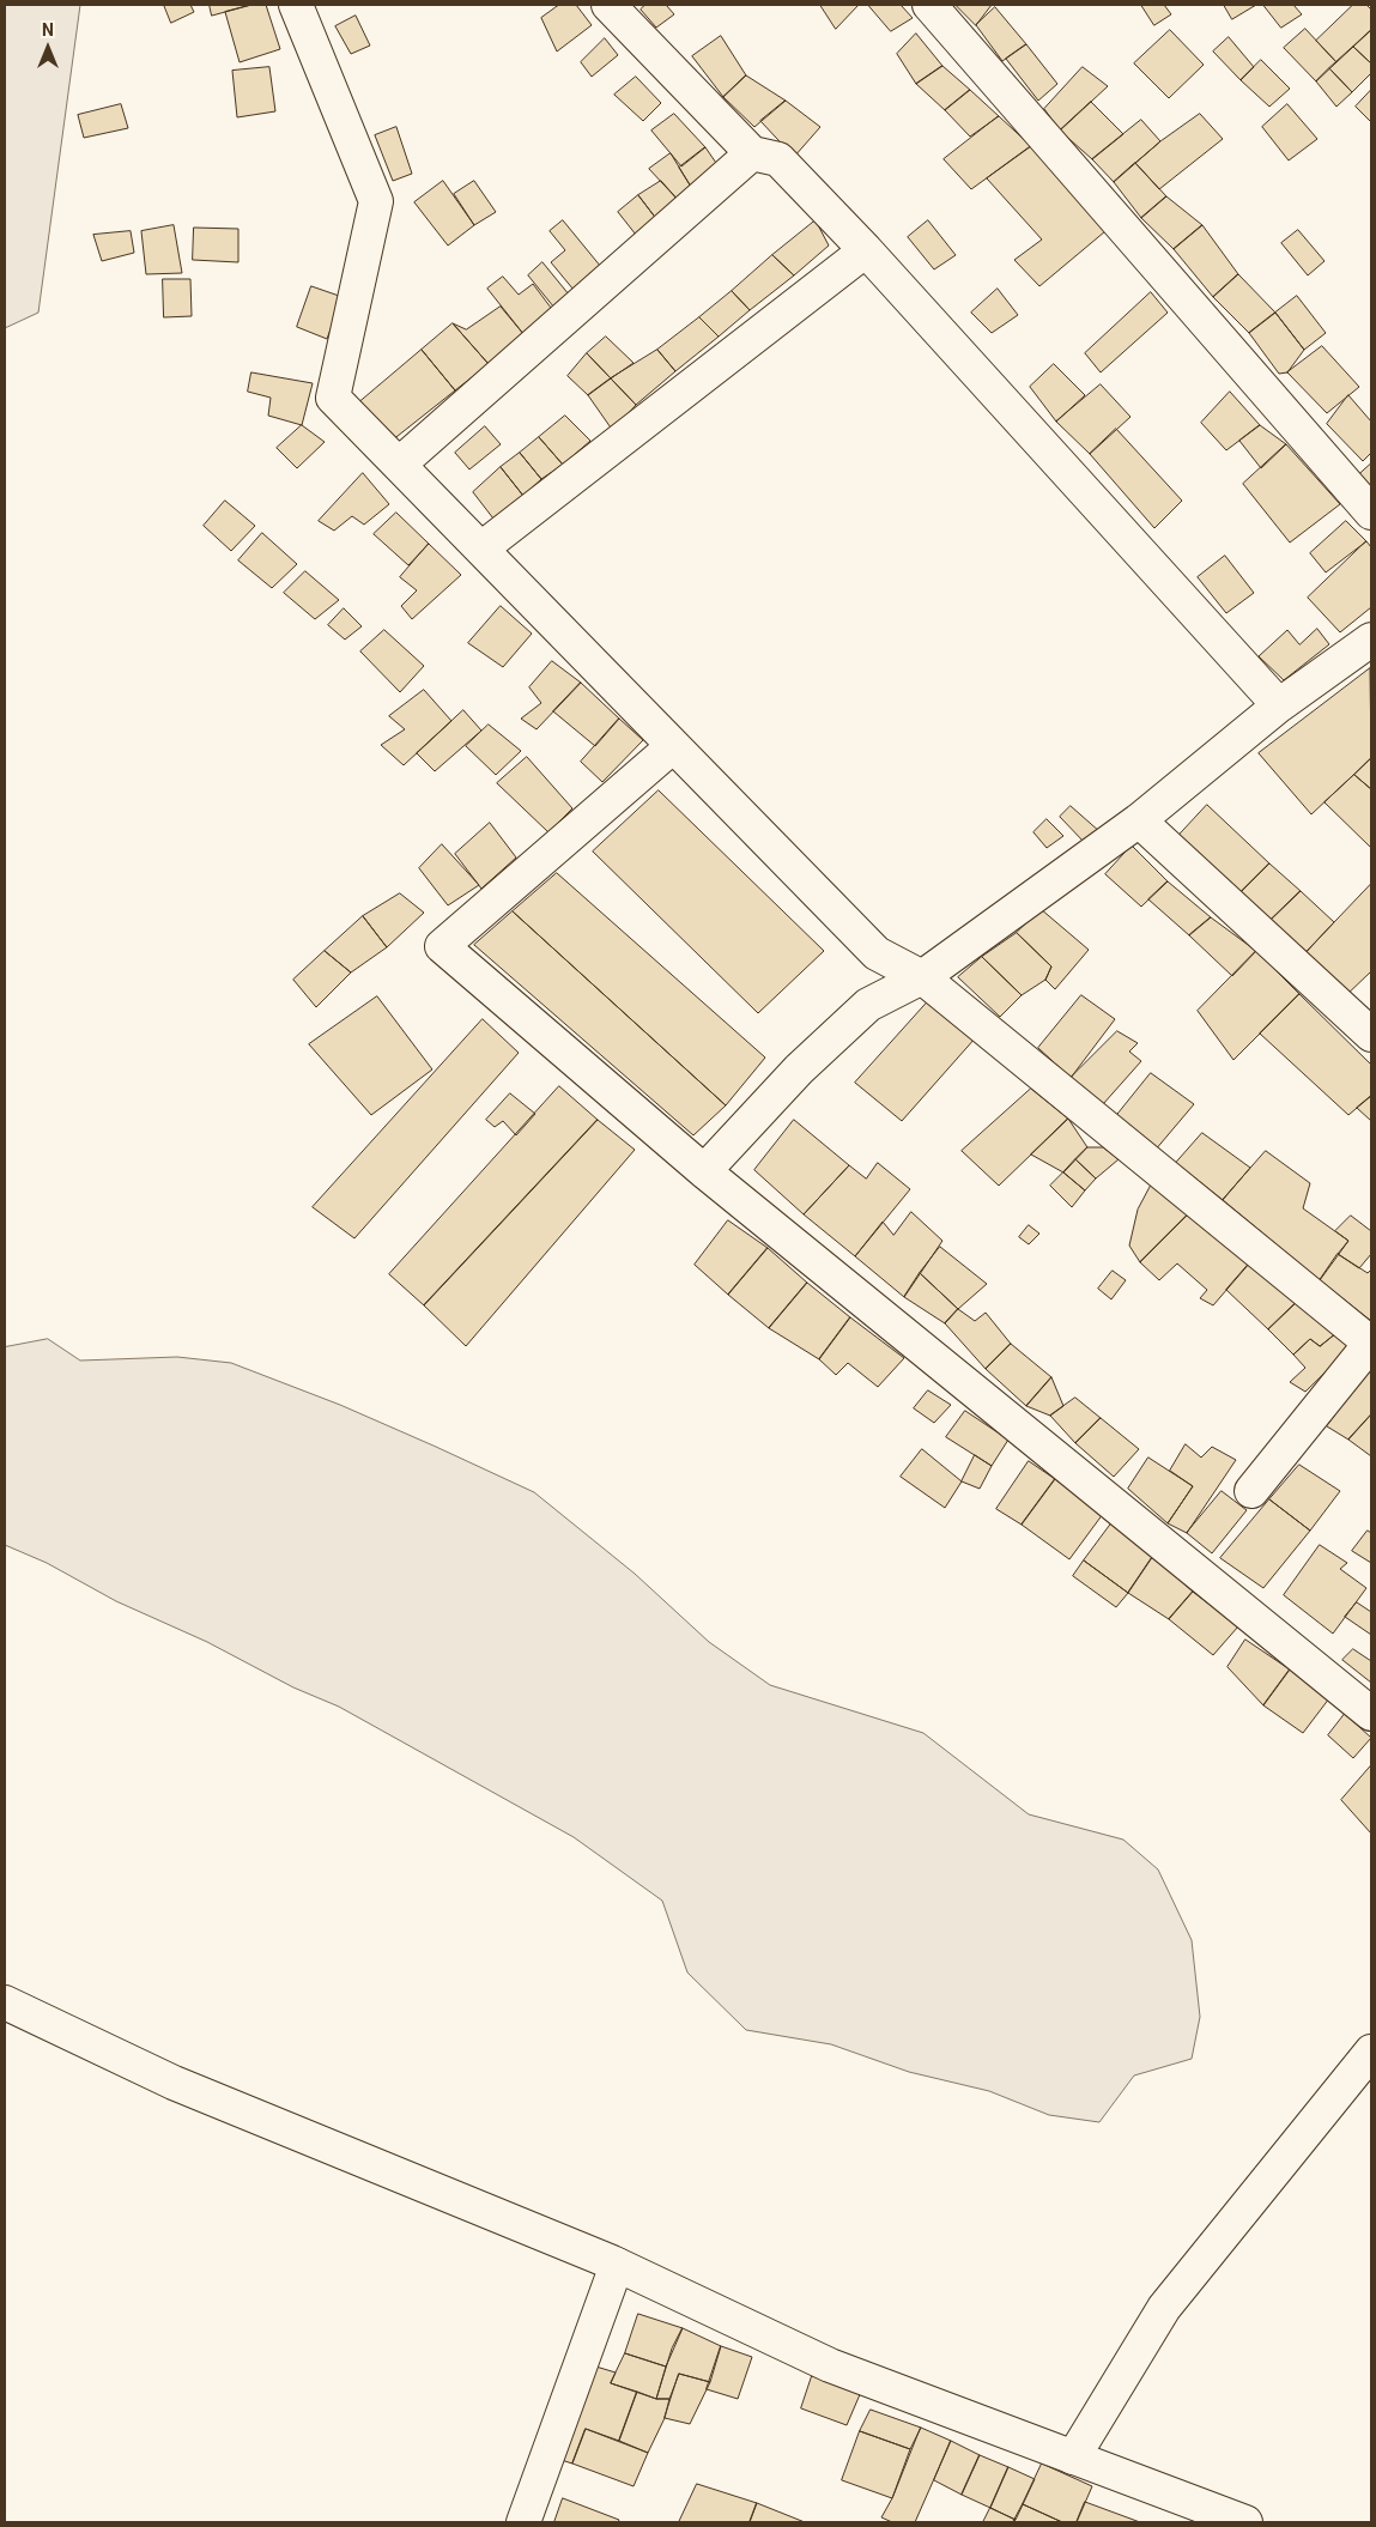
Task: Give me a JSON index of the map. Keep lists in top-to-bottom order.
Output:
{
  "north": "top"
}
